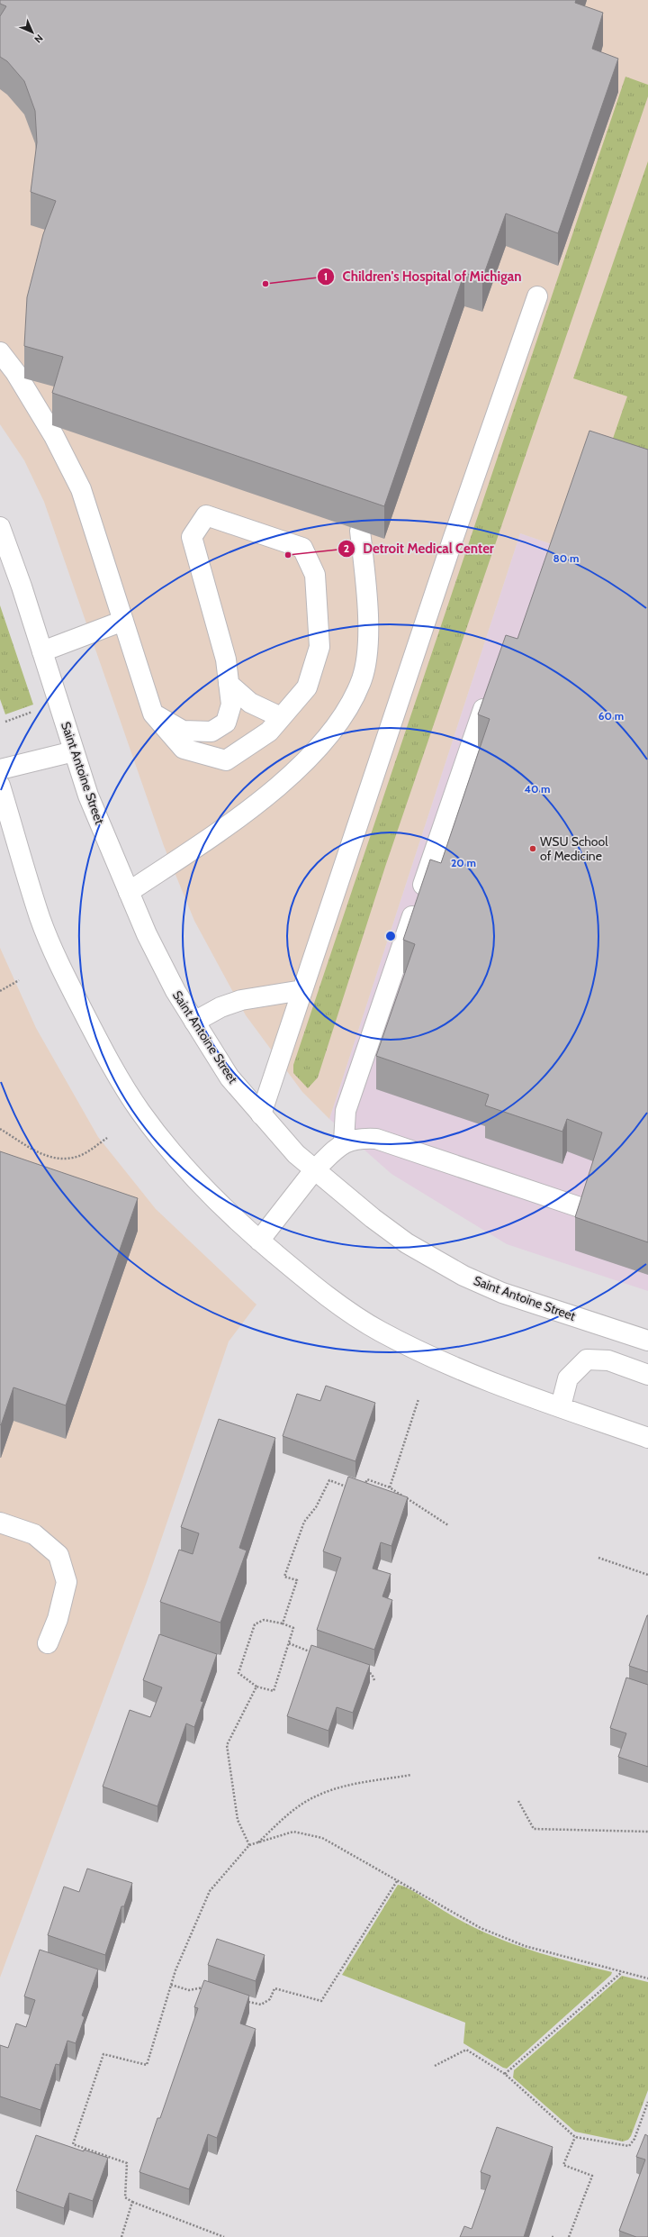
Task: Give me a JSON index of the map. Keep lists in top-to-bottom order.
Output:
{
  "streets": {
    "street": ["Saint Antoine Street"]
  },
  "places": ["Children's Hospital of Michigan", "Detroit Medical Center", "WSU School of Medicine"],
  "north": "bottom right",
  "rings": [
    "80 m",
    "60 m",
    "40 m",
    "20 m"
  ]
}
